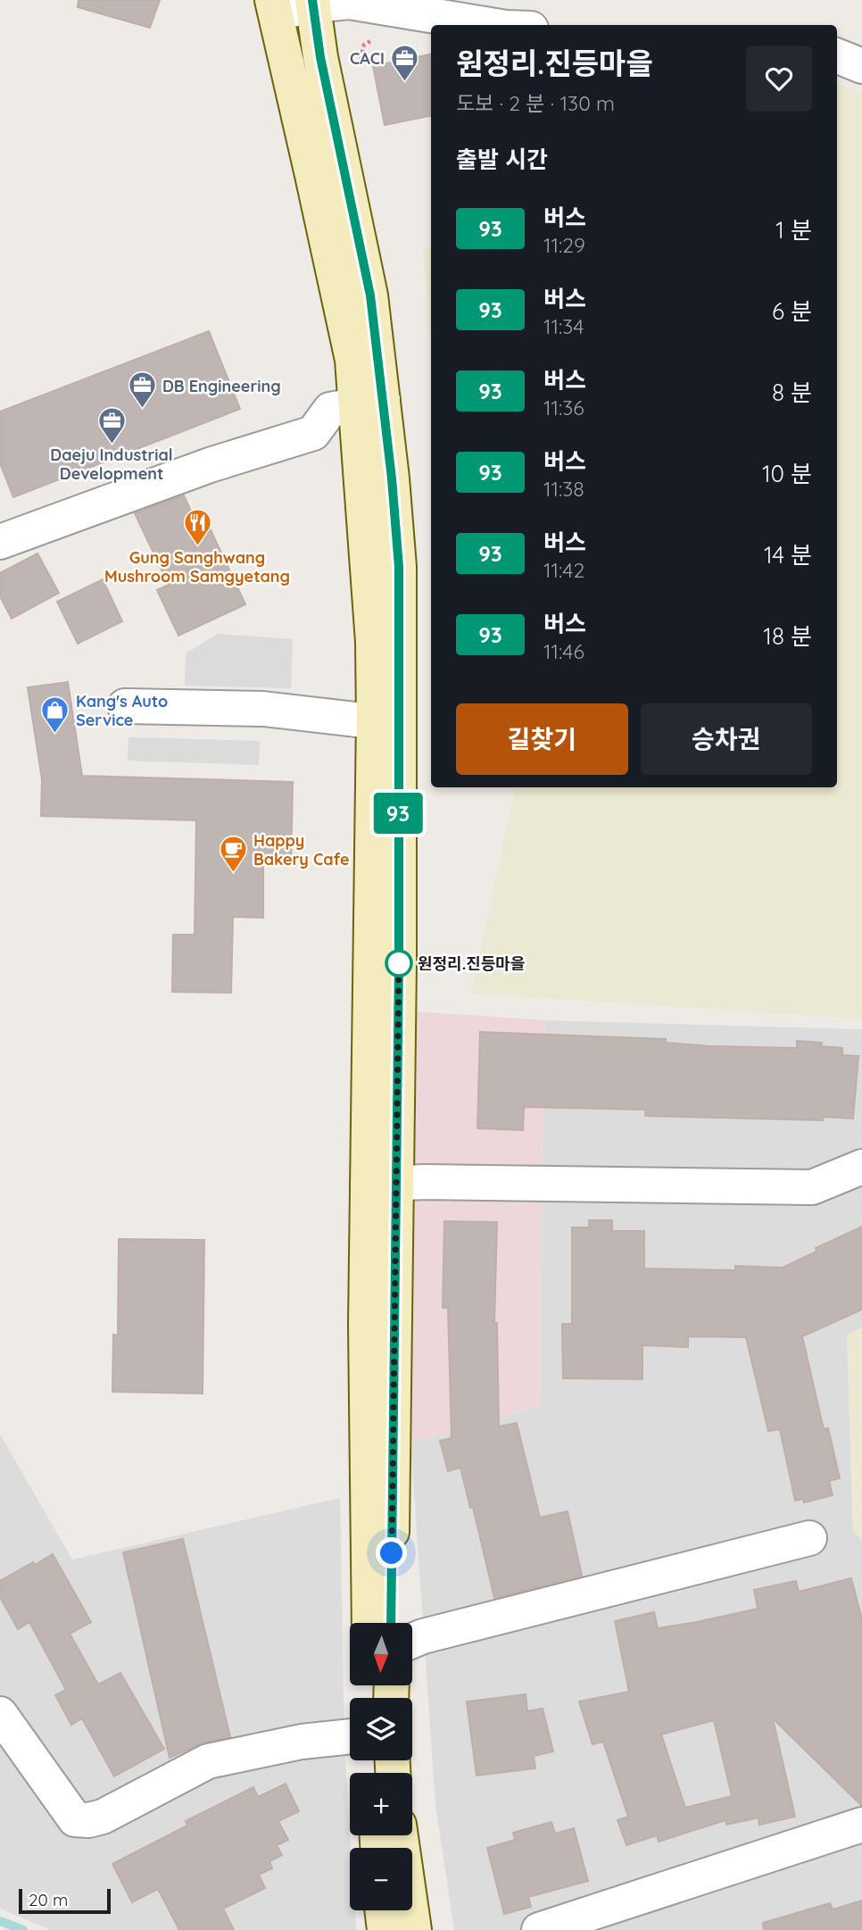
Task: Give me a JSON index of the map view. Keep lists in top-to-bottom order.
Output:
{
  "places": {
    "office": ["CACI", "DB Engineering", "Daeju Industrial Development"],
    "restaurant": ["Gung Sanghwang Mushroom Samgyetang"],
    "shop": ["Kang's Auto Service"],
    "cafe": ["Happy Bakery Cafe"],
    "other": ["원정리.진등마을"]
  },
  "lines": ["bus line 93"],
  "scale_bar": "20 m",
  "north": "bottom",
  "page": {
    "on_map": "93",
    "heading": [
      ["원정리.진등마을", "도보 · 2 분 · 130 m"],
      "출발 시간"
    ],
    "list": [
      {
        "mark": "93",
        "name": "버스",
        "note": "11:29",
        "value": "1 분"
      },
      {
        "mark": "93",
        "name": "버스",
        "note": "11:34",
        "value": "6 분"
      },
      {
        "mark": "93",
        "name": "버스",
        "note": "11:36",
        "value": "8 분"
      },
      {
        "mark": "93",
        "name": "버스",
        "note": "11:38",
        "value": "10 분"
      },
      {
        "mark": "93",
        "name": "버스",
        "note": "11:42",
        "value": "14 분"
      },
      {
        "mark": "93",
        "name": "버스",
        "note": "11:46",
        "value": "18 분"
      }
    ],
    "buttons": ["길찾기", "승차권"],
    "map_buttons": ["+", "−"],
    "scale": "20 m"
  }
}
